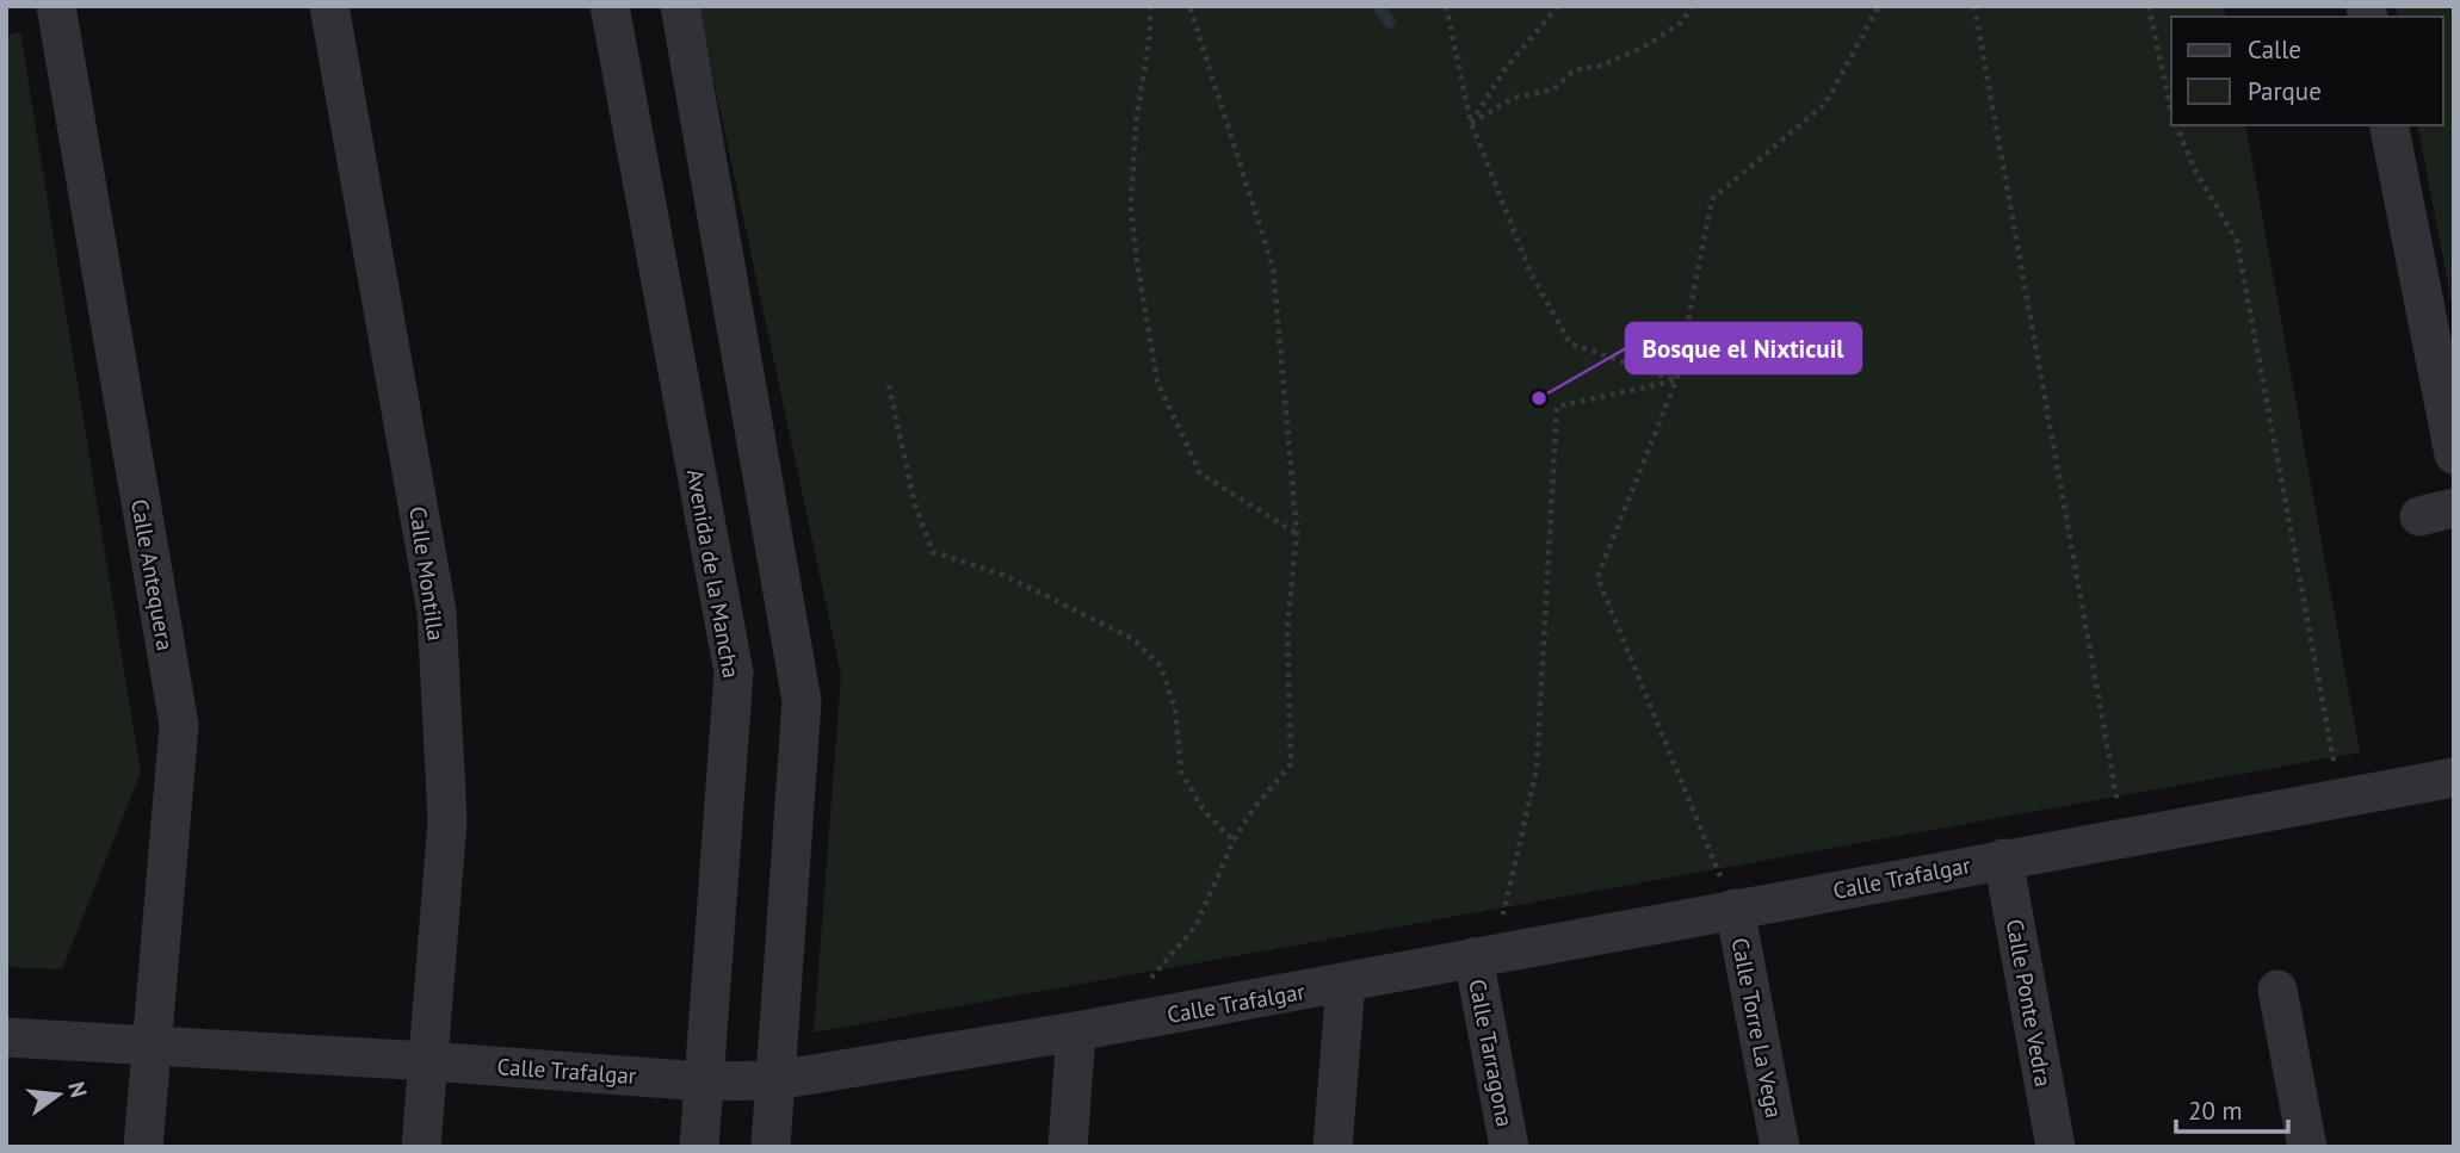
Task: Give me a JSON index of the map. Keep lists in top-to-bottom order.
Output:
{
  "streets": {
    "street": [
      "Calle Montilla",
      "Avenida de la Mancha",
      "Calle Antequera",
      "Calle Trafalgar",
      "Calle Ponte Vedra",
      "Calle Torre La Vega",
      "Calle Tarragona"
    ]
  },
  "crossings": [
    ["Calle Montilla", "Calle Trafalgar"],
    ["Avenida de la Mancha", "Calle Trafalgar"],
    ["Calle Antequera", "Calle Trafalgar"],
    ["Calle Trafalgar", "Calle Ponte Vedra"],
    ["Calle Trafalgar", "Calle Torre La Vega"],
    ["Calle Trafalgar", "Calle Tarragona"]
  ],
  "places": ["Bosque el Nixticuil"],
  "legend": ["Calle", "Parque"],
  "scale_bar": "20 m",
  "north": "right"
}
